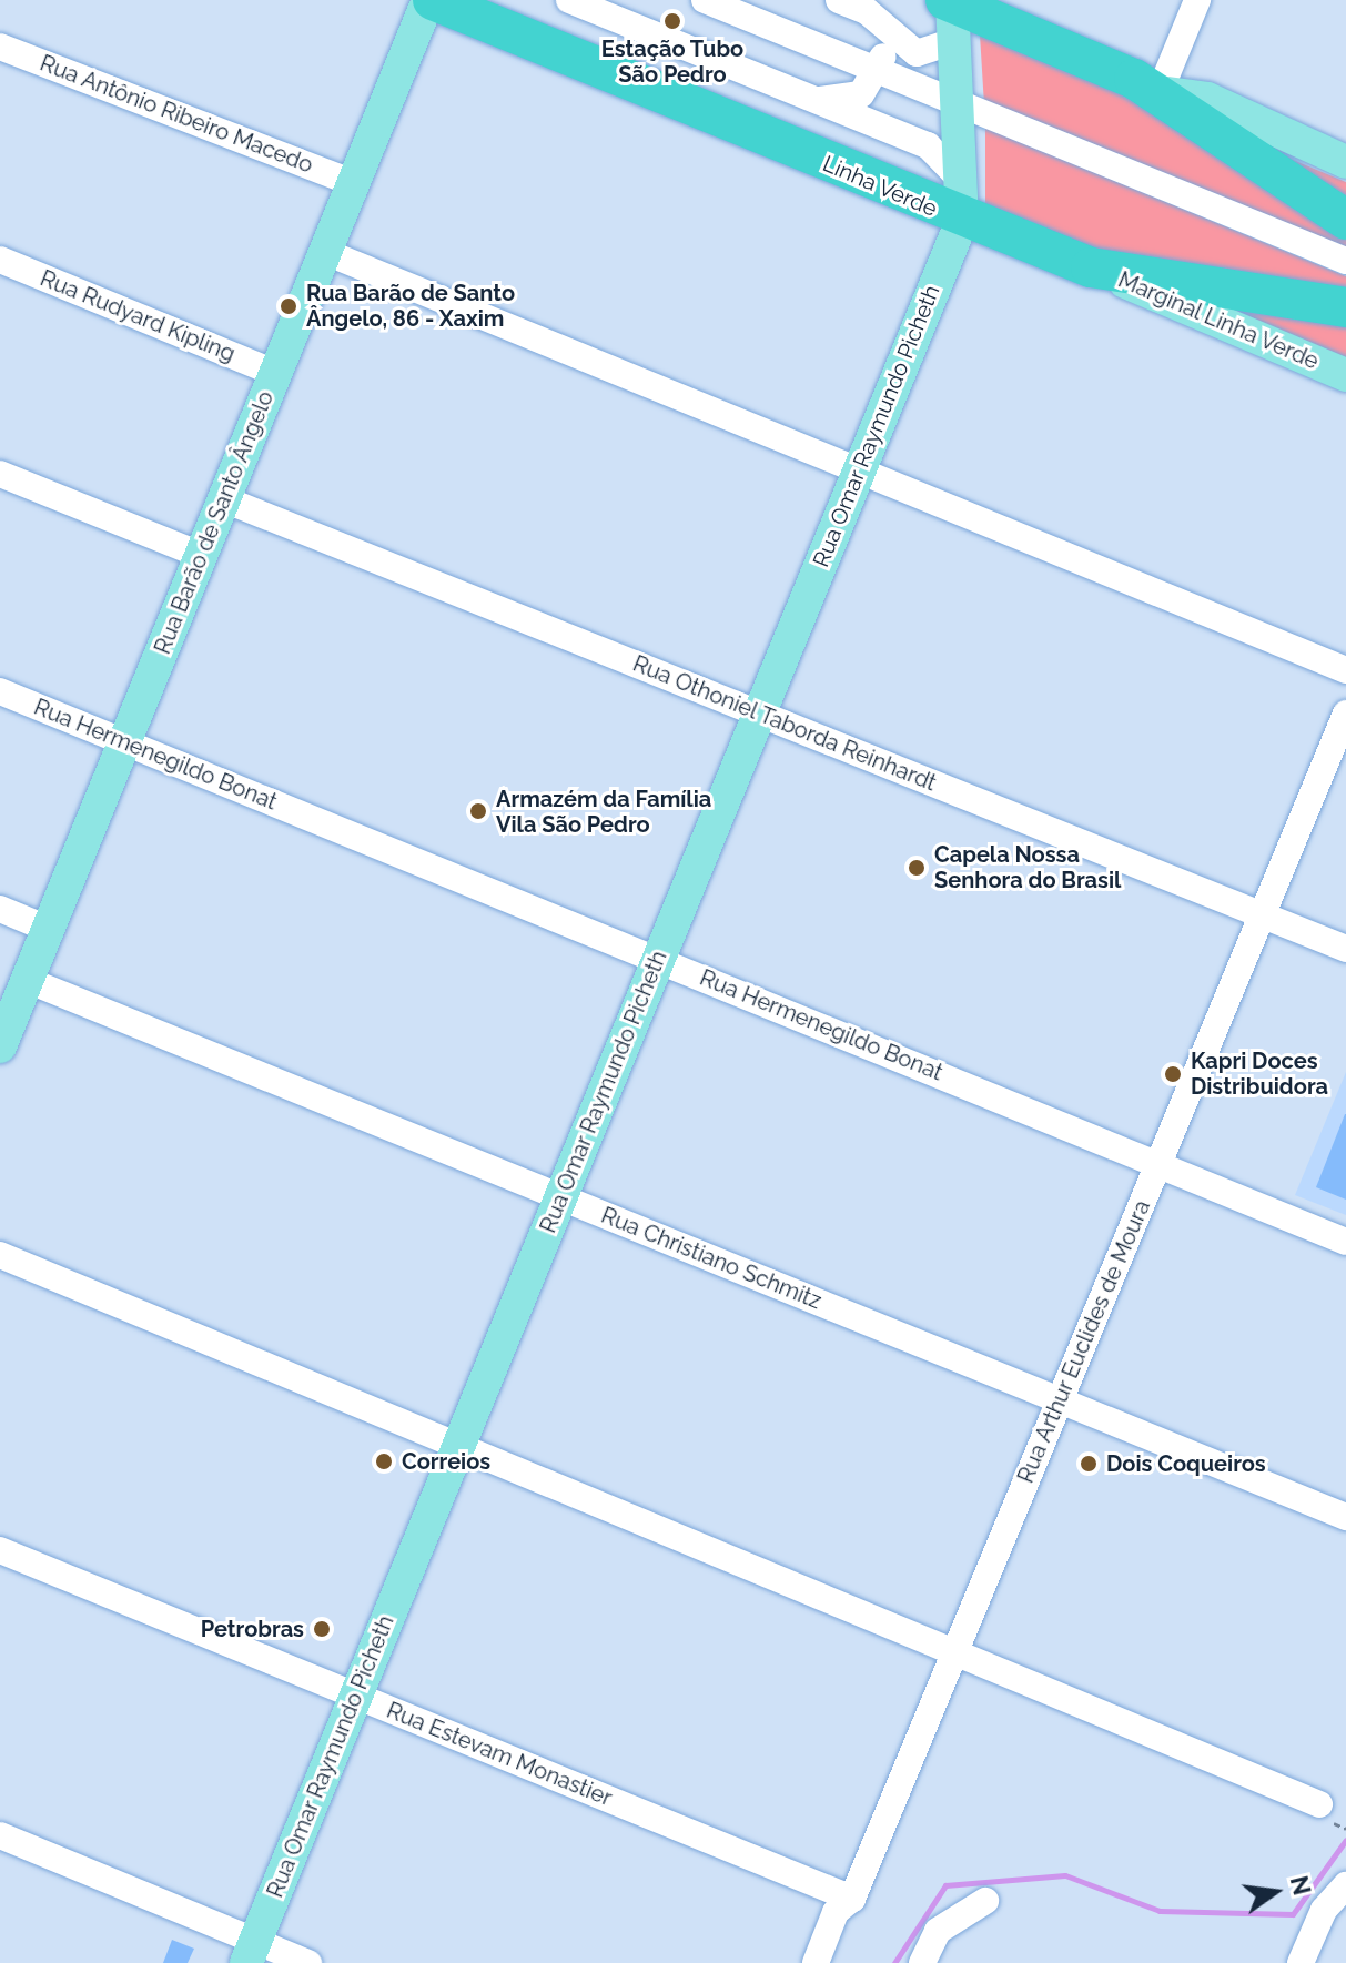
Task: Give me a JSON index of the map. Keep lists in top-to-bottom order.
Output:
{
  "streets": {
    "highway": ["Linha Verde"],
    "main road": ["Marginal Linha Verde", "Rua Omar Raymundo Picheth", "Rua Barão de Santo Ângelo"],
    "street": [
      "Rua Antônio Ribeiro Macedo",
      "Rua Rudyard Kipling",
      "Rua Othoniel Taborda Reinhardt",
      "Rua Hermenegildo Bonat",
      "Rua Christiano Schmitz",
      "Rua Arthur Euclides de Moura",
      "Rua Estevam Monastier"
    ]
  },
  "crossings": [
    ["Rua Antônio Ribeiro Macedo", "Rua Barão de Santo Ângelo"],
    ["Linha Verde", "Marginal Linha Verde"],
    ["Linha Verde", "Rua Omar Raymundo Picheth"],
    ["Linha Verde", "Rua Barão de Santo Ângelo"],
    ["Rua Rudyard Kipling", "Rua Barão de Santo Ângelo"],
    ["Rua Omar Raymundo Picheth", "Rua Othoniel Taborda Reinhardt"],
    ["Rua Omar Raymundo Picheth", "Rua Hermenegildo Bonat"],
    ["Rua Omar Raymundo Picheth", "Rua Christiano Schmitz"],
    ["Rua Omar Raymundo Picheth", "Rua Estevam Monastier"],
    ["Rua Barão de Santo Ângelo", "Rua Othoniel Taborda Reinhardt"],
    ["Rua Barão de Santo Ângelo", "Rua Hermenegildo Bonat"],
    ["Rua Barão de Santo Ângelo", "Rua Christiano Schmitz"],
    ["Rua Othoniel Taborda Reinhardt", "Rua Arthur Euclides de Moura"],
    ["Rua Hermenegildo Bonat", "Rua Arthur Euclides de Moura"],
    ["Rua Christiano Schmitz", "Rua Arthur Euclides de Moura"],
    ["Rua Arthur Euclides de Moura", "Rua Estevam Monastier"]
  ],
  "places": [
    "Estação Tubo São Pedro",
    "Rua Barão de Santo Ângelo, 86 - Xaxim",
    "Armazém da Família Vila São Pedro",
    "Capela Nossa Senhora do Brasil",
    "Kapri Doces Distribuidora",
    "Correios",
    "Dois Coqueiros",
    "Petrobras"
  ],
  "north": "right"
}
